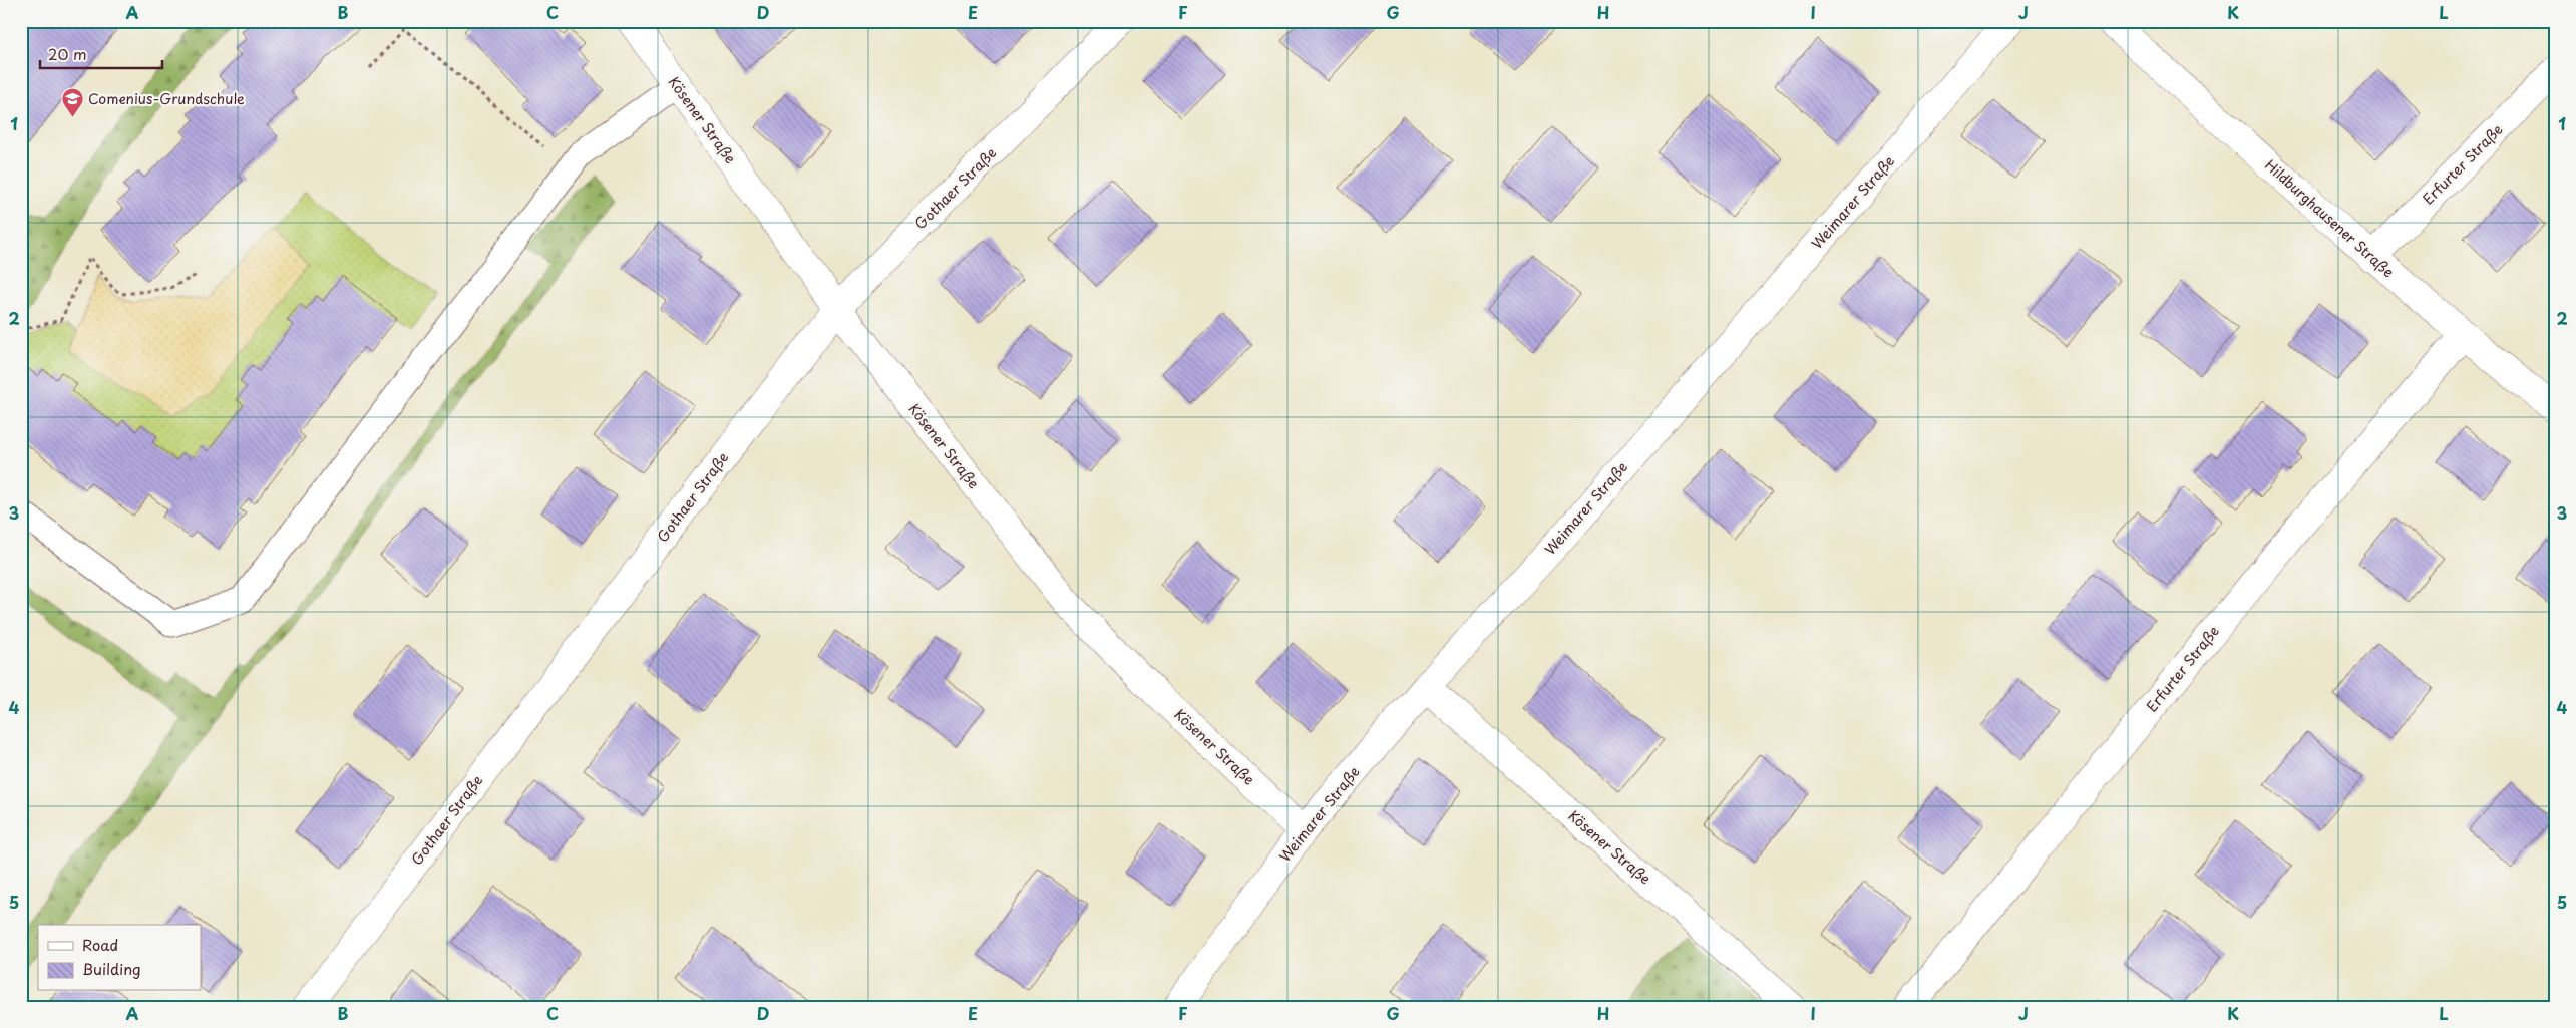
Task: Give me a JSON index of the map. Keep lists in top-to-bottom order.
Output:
{
  "streets": {
    "street": [
      "Kösener Straße",
      "Erfurter Straße",
      "Gothaer Straße",
      "Weimarer Straße",
      "Hildburghausener Straße"
    ]
  },
  "crossings": [
    ["Kösener Straße", "Gothaer Straße"],
    ["Kösener Straße", "Weimarer Straße"],
    ["Erfurter Straße", "Hildburghausener Straße"]
  ],
  "places": {
    "school or university": ["Comenius-Grundschule"]
  },
  "legend": ["Road", "Building"],
  "scale_bar": "20 m",
  "grid": {
    "columns": [
      "A",
      "B",
      "C",
      "D",
      "E",
      "F",
      "G",
      "H",
      "I",
      "J",
      "K",
      "L"
    ],
    "rows": [
      "1",
      "2",
      "3",
      "4",
      "5"
    ]
  }
}
